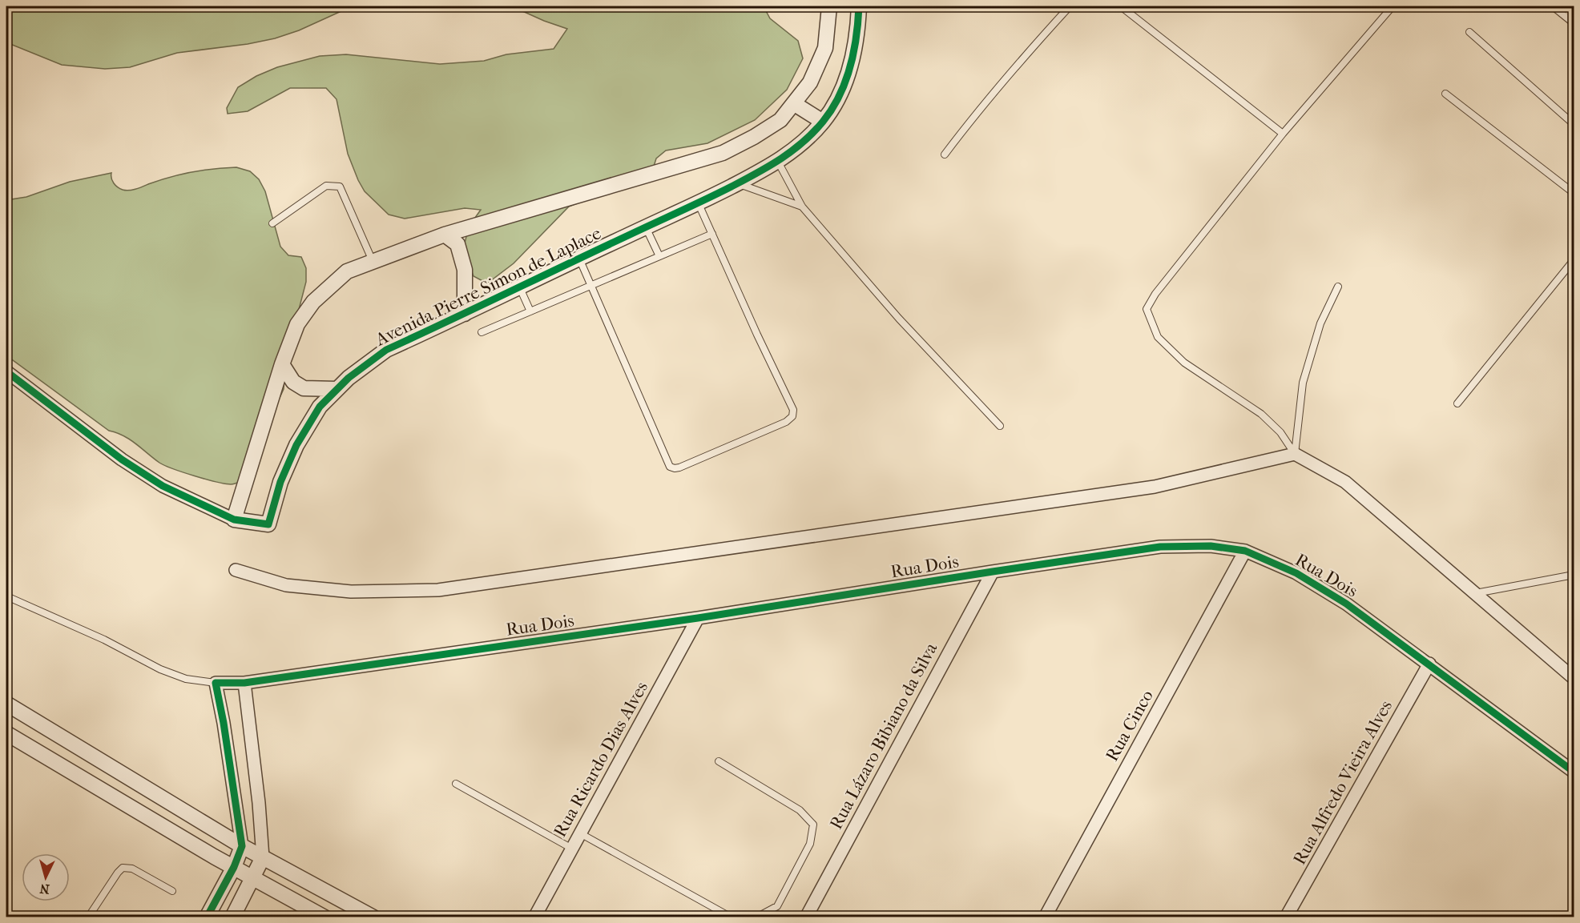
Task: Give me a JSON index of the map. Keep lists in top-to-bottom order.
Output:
{
  "streets": {
    "street": [
      "Avenida Pierre Simon de Laplace",
      "Rua Dois",
      "Rua Cinco",
      "Rua Lázaro Bibiano da Silva",
      "Rua Ricardo Dias Alves",
      "Rua Alfredo Vieira Alves"
    ]
  },
  "crossings": [
    ["Rua Dois", "Rua Cinco"],
    ["Rua Dois", "Rua Lázaro Bibiano da Silva"],
    ["Rua Dois", "Rua Ricardo Dias Alves"],
    ["Rua Dois", "Rua Alfredo Vieira Alves"]
  ],
  "north": "bottom"
}
